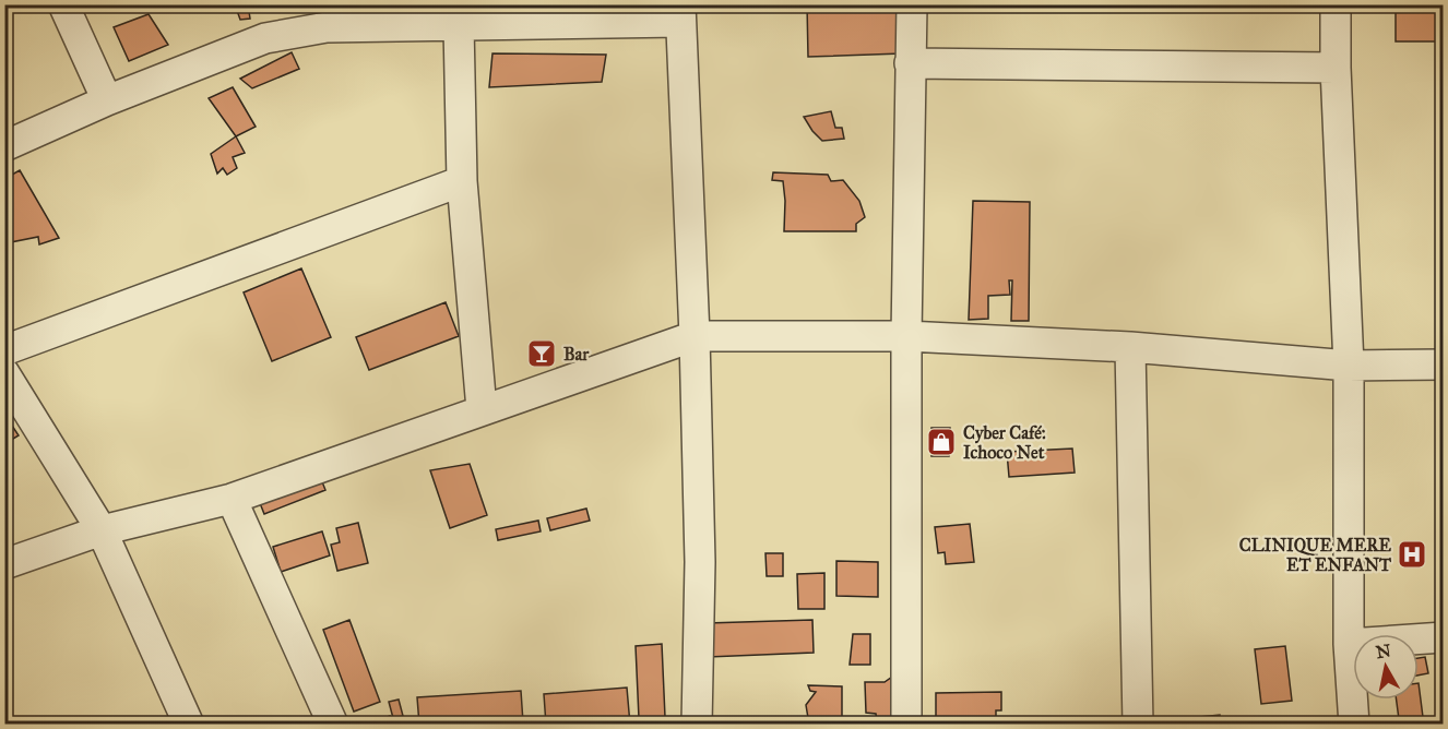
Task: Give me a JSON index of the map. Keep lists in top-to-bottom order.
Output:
{
  "places": {
    "bar": ["Bar"],
    "shop": ["Cyber Café: Ichoco Net"],
    "hospital": ["CLINIQUE MERE ET ENFANT"]
  },
  "north": "top"
}
